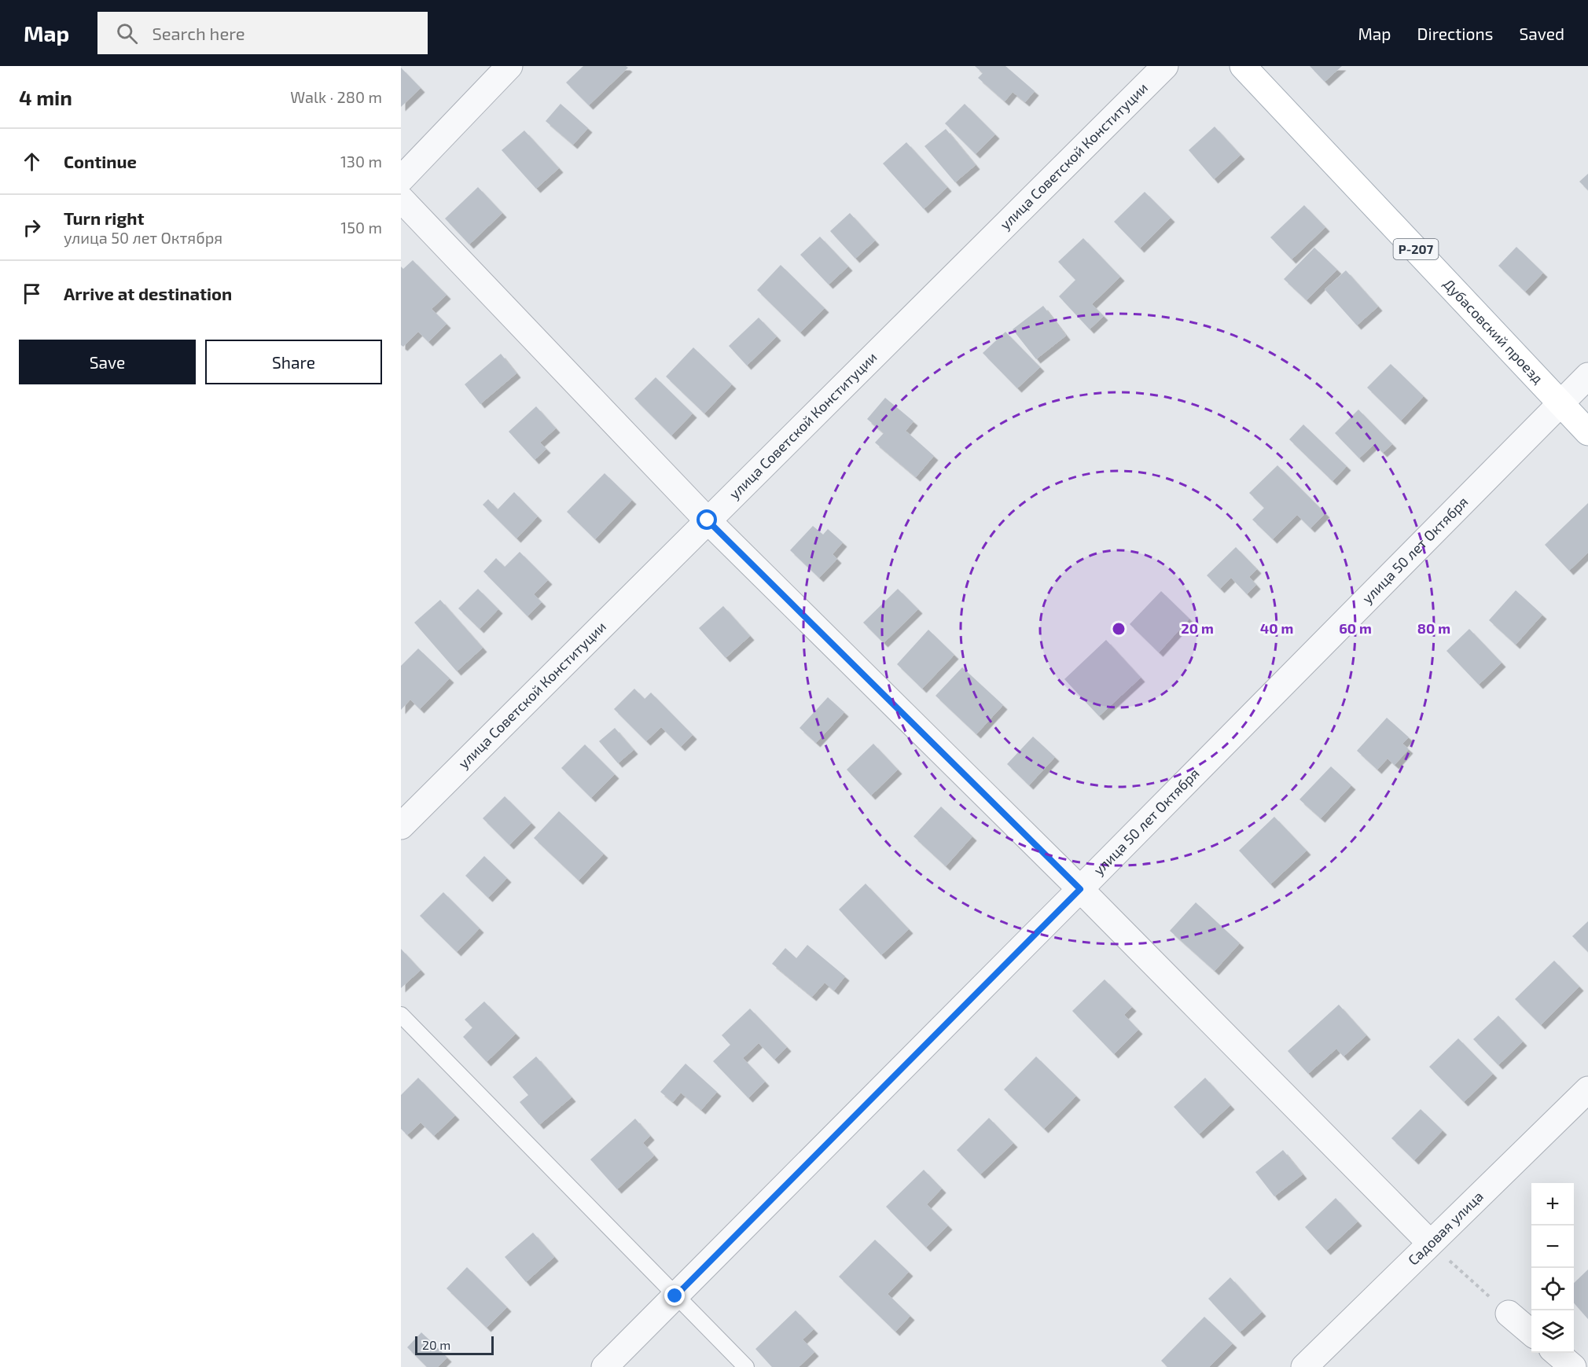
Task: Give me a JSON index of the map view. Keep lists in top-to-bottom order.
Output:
{
  "streets": {
    "main road": ["Р-207", "Дубасовский проезд"],
    "street": ["улица Советской Конституции", "улица 50 лет Октября", "Садовая улица"]
  },
  "crossings": [
    ["Дубасовский проезд", "улица 50 лет Октября"]
  ],
  "scale_bar": "20 m",
  "page": {
    "header": "Map",
    "search": "Search here",
    "nav": ["Map", "Directions", "Saved"],
    "heading": ["4 min", "Walk · 280 m"],
    "list": [
      ["Continue", "130 m"],
      ["Turn right", "улица 50 лет Октября", "150 m"],
      "Arrive at destination"
    ],
    "buttons": ["Save", "Share"],
    "map_buttons": ["+", "−"],
    "scale": "20 m"
  },
  "rings": [
    "20 m",
    "40 m",
    "60 m",
    "80 m"
  ]
}
